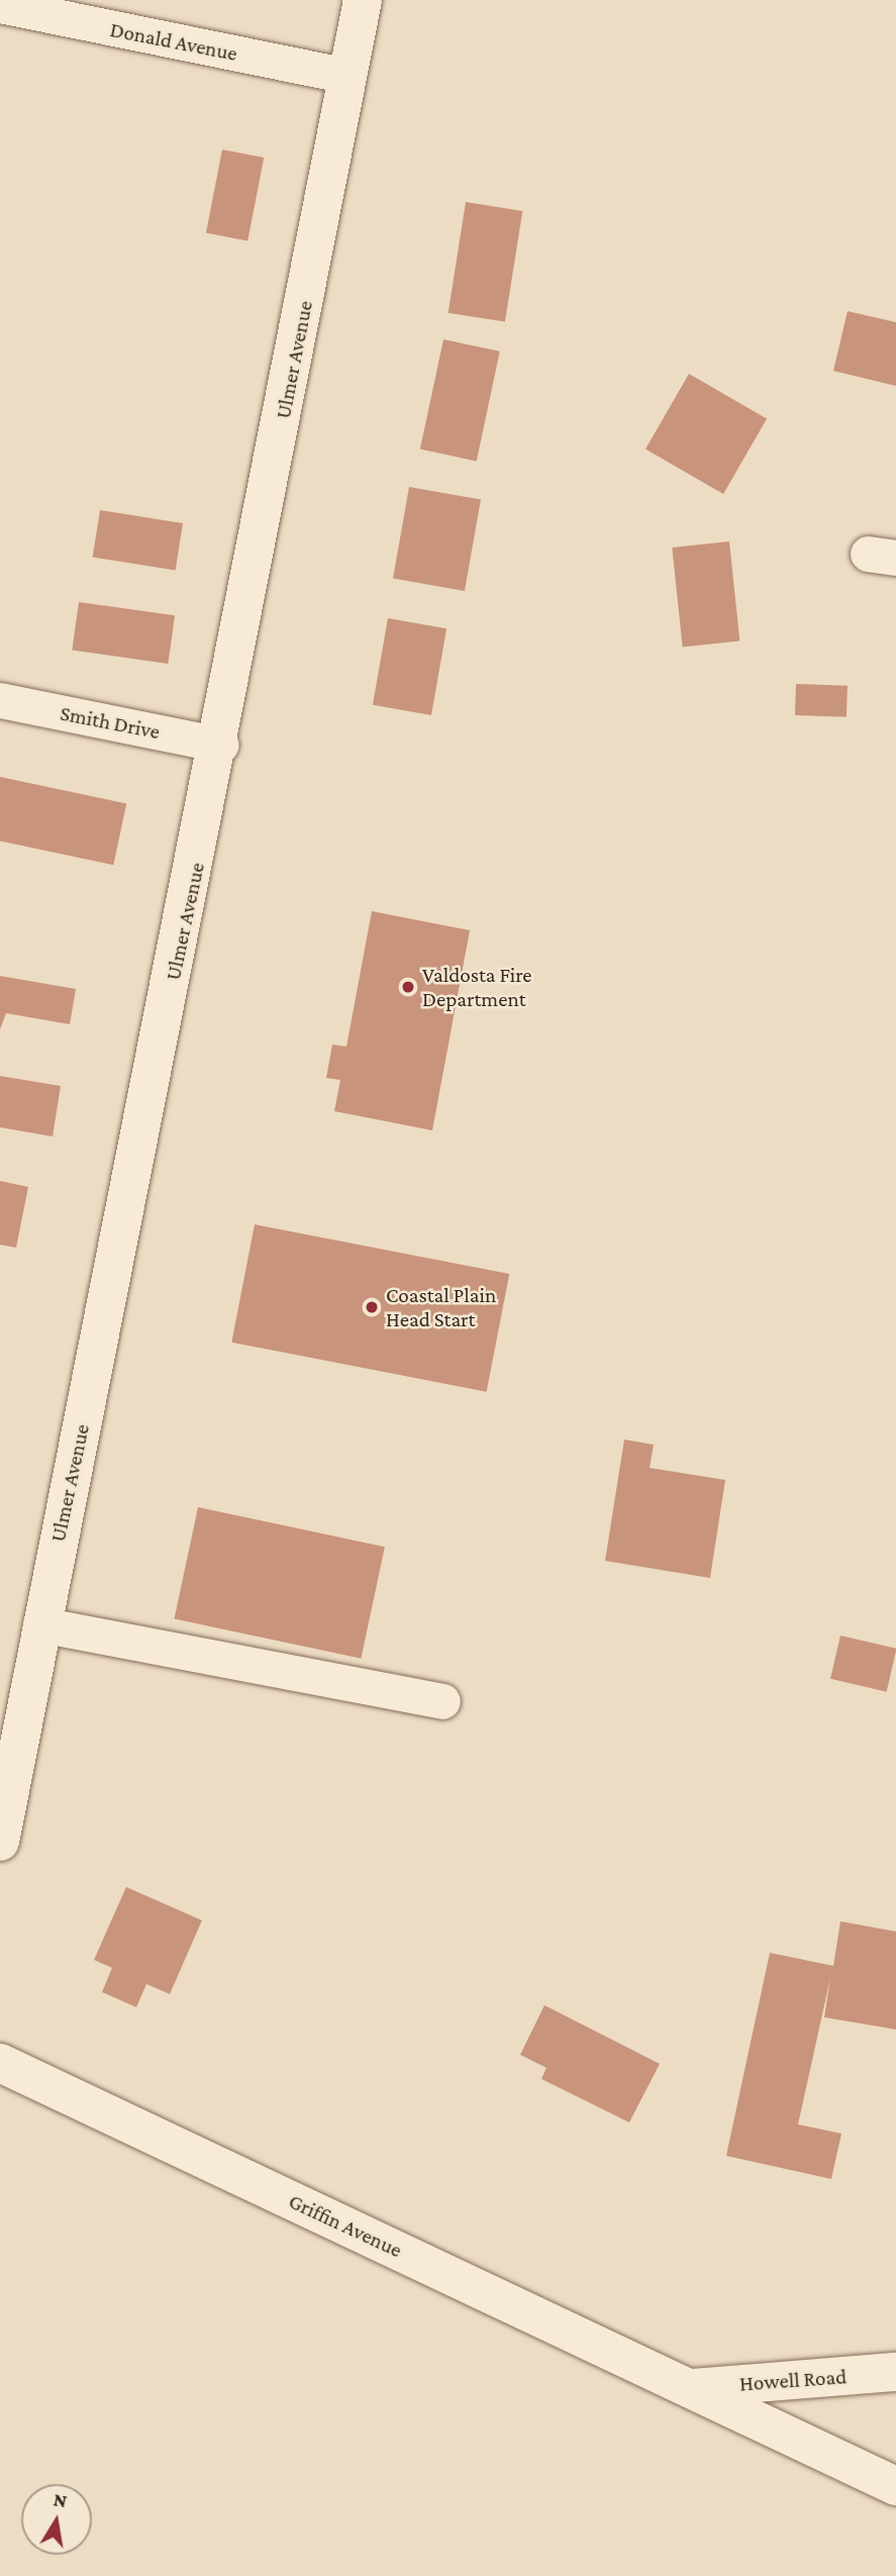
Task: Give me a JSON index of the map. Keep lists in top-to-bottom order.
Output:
{
  "streets": {
    "street": [
      "Donald Avenue",
      "Ulmer Avenue",
      "Smith Drive",
      "Griffin Avenue",
      "Howell Road"
    ]
  },
  "crossings": [
    ["Donald Avenue", "Ulmer Avenue"],
    ["Ulmer Avenue", "Smith Drive"],
    ["Griffin Avenue", "Howell Road"]
  ],
  "places": ["Valdosta Fire Department", "Coastal Plain Head Start"],
  "north": "top"
}
